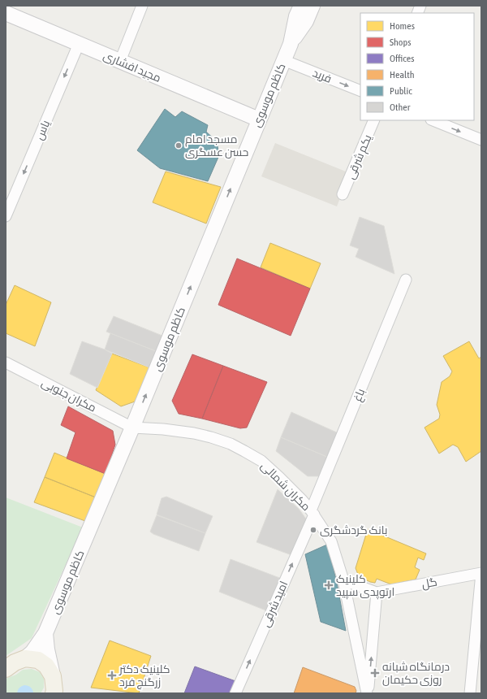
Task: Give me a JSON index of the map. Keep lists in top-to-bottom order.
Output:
{
  "streets": {
    "main road": ["مجید افشاری", "کاظم موسوی"],
    "street": [
      "فرید",
      "یاس",
      "یکم شرقی",
      "مکران جنوبی",
      "باغ",
      "مکران شمالی",
      "گل",
      "امید شرقی"
    ]
  },
  "crossings": [
    ["مجید افشاری", "کاظم موسوی"],
    ["مجید افشاری", "یاس"],
    ["فرید", "کاظم موسوی"],
    ["کاظم موسوی", "مکران جنوبی"],
    ["کاظم موسوی", "مکران شمالی"],
    ["مکران جنوبی", "مکران شمالی"],
    ["باغ", "مکران شمالی"],
    ["باغ", "امید شرقی"],
    ["مکران شمالی", "امید شرقی"]
  ],
  "one_way": [
    "فرید",
    "کاظم موسوی",
    "یاس",
    "امید شرقی"
  ],
  "places": {
    "other": ["مسجد امام حسن عسگری", "بانک گردشگری"],
    "health": ["کلینیک ارتوپدی سپید", "درمانگاه شبانه روزی حکیمان", "کلینیک دکتر زرگنج فرد"]
  },
  "legend": [
    "Homes",
    "Shops",
    "Offices",
    "Health",
    "Public",
    "Other"
  ]
}
